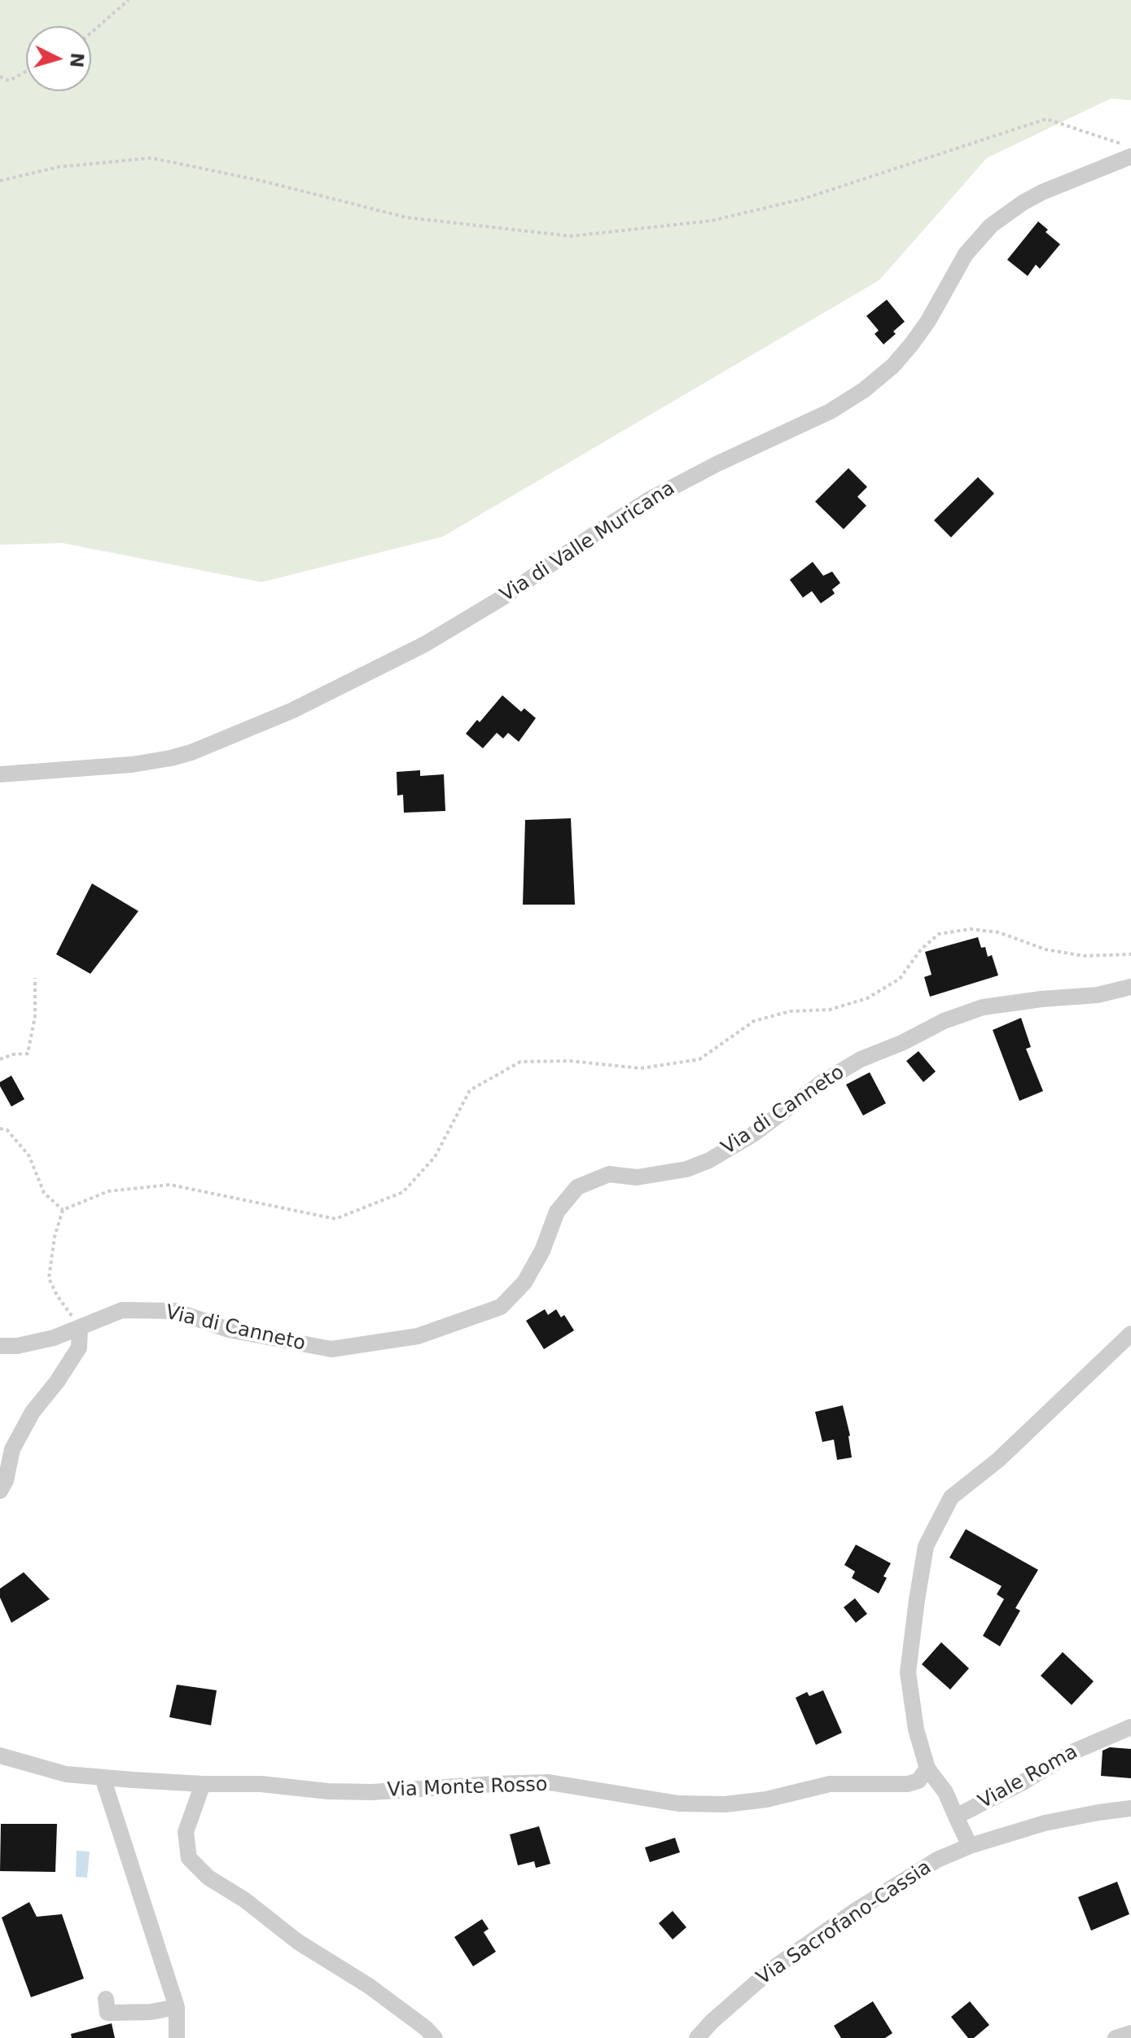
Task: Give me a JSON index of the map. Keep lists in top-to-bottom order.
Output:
{
  "streets": {
    "street": [
      "Via di Valle Muricana",
      "Via di Canneto",
      "Viale Roma",
      "Via Monte Rosso",
      "Via Sacrofano-Cassia"
    ]
  },
  "crossings": [
    ["Viale Roma", "Via Sacrofano-Cassia"]
  ],
  "north": "right"
}
